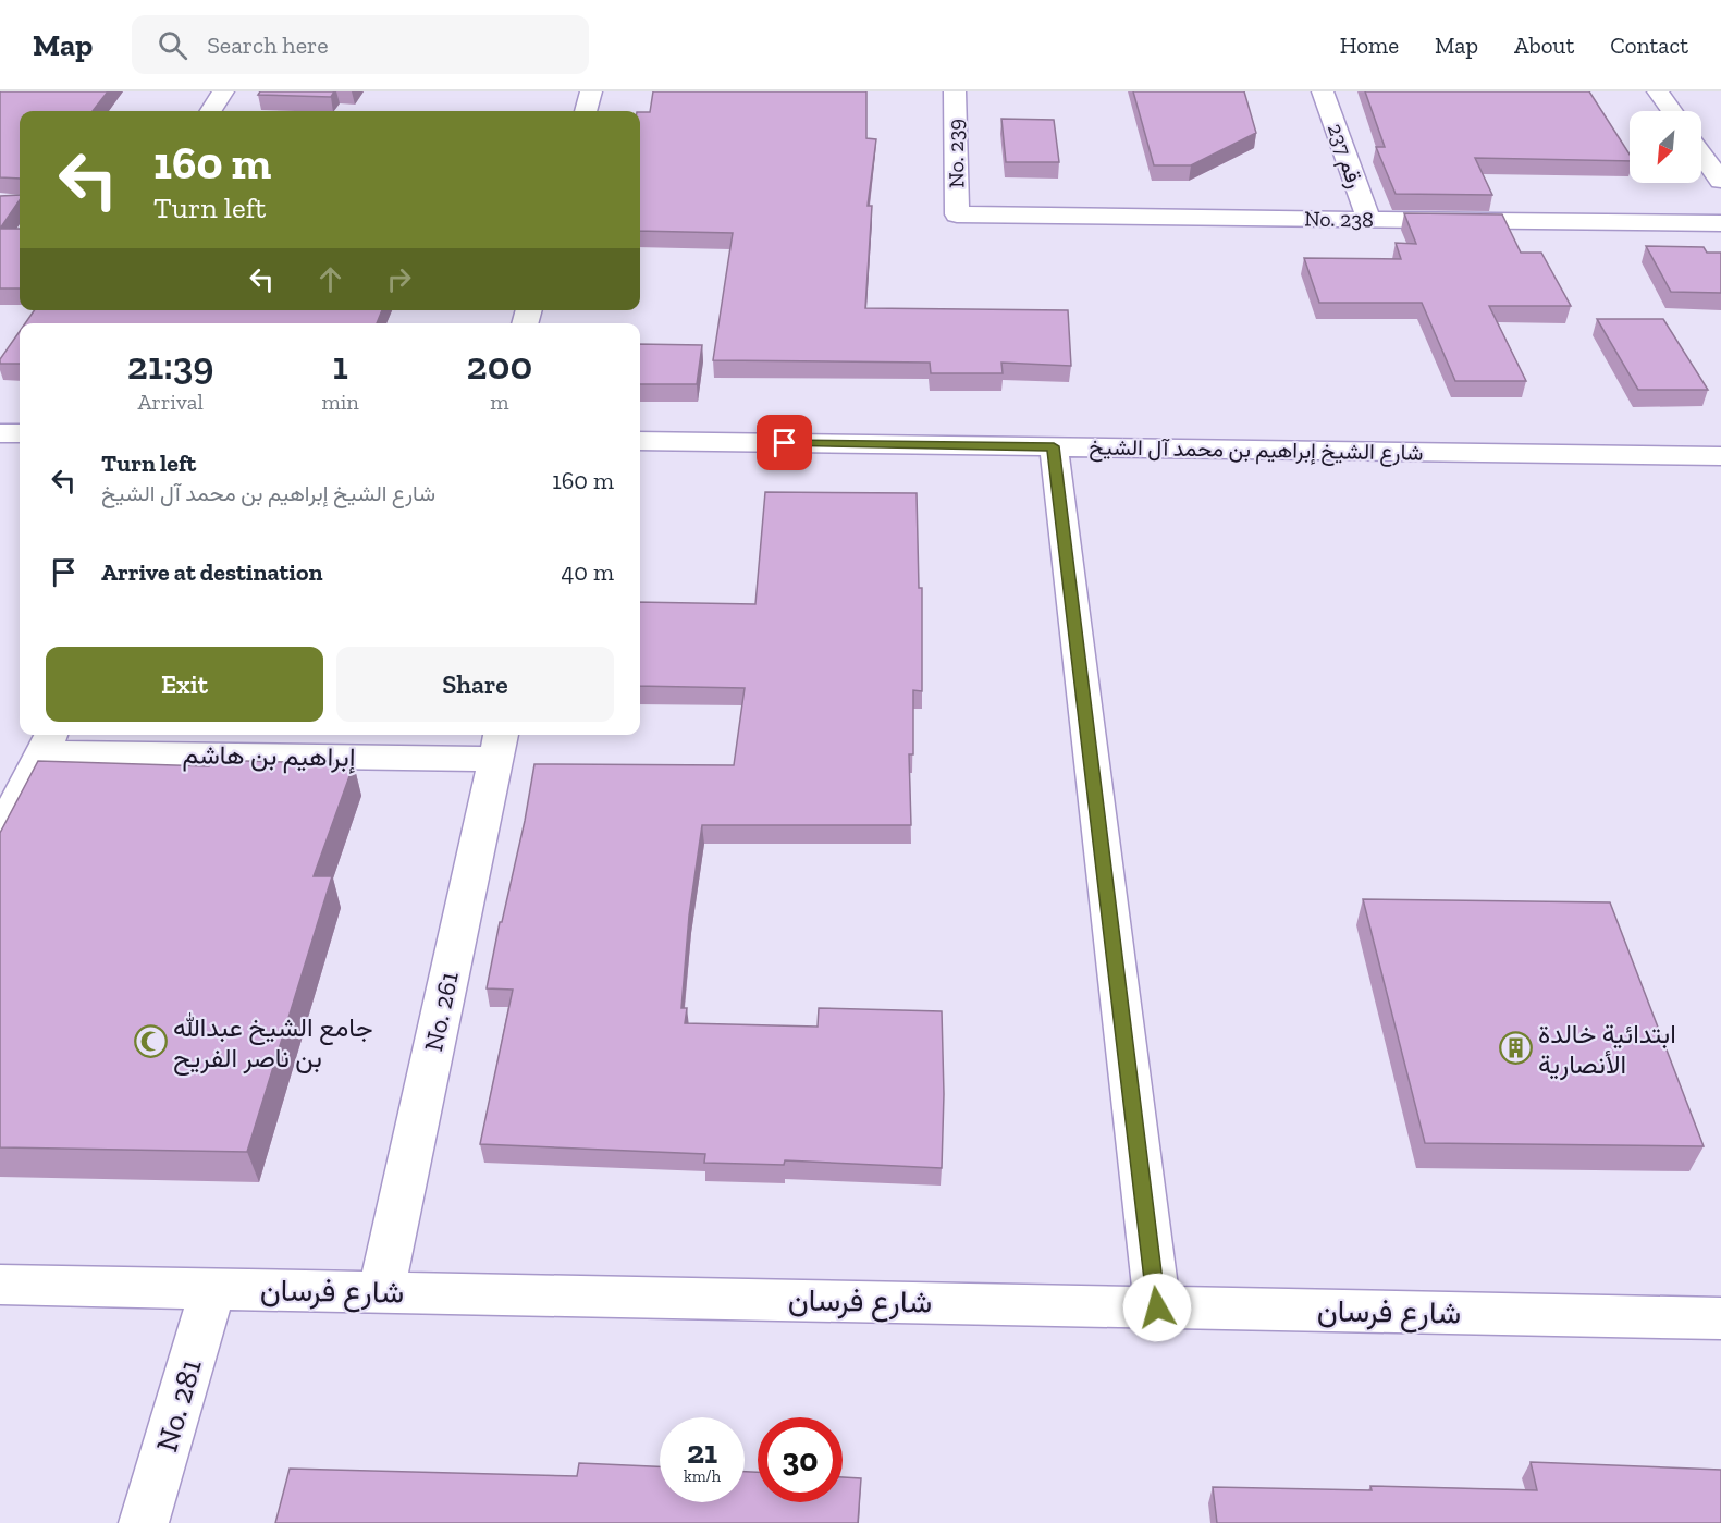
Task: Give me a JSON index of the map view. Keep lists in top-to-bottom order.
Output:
{
  "streets": {
    "street": [
      "No. 239",
      "رقم 237",
      "No. 238",
      "شارع الشيخ إبراهيم بن محمد آل الشيخ",
      "إبراهيم بن هاشم",
      "No. 261",
      "شارع فرسان",
      "No. 281"
    ]
  },
  "crossings": [
    ["No. 239", "No. 238"],
    ["رقم 237", "No. 238"],
    ["إبراهيم بن هاشم", "No. 261"],
    ["No. 261", "شارع فرسان"],
    ["شارع فرسان", "No. 281"]
  ],
  "places": {
    "mosque": ["جامع الشيخ عبدالله بن ناصر الفريح"],
    "building": ["ابتدائية خالدة الأنصارية"]
  },
  "north": "bottom left",
  "page": {
    "header": "Map",
    "search": "Search here",
    "nav": [
      "Home",
      "Map",
      "About",
      "Contact"
    ],
    "turn": ["160 m", "Turn left"],
    "eta": [
      "21:39",
      "Arrival",
      "1",
      "min",
      "200",
      "m"
    ],
    "list": [
      {
        "name": "Turn left",
        "note": "شارع الشيخ إبراهيم بن محمد آل الشيخ",
        "value": "160 m"
      },
      {
        "name": "Arrive at destination",
        "value": "40 m"
      }
    ],
    "buttons": ["Exit", "Share"],
    "speed": "21 km/h",
    "limit": "30"
  }
}
